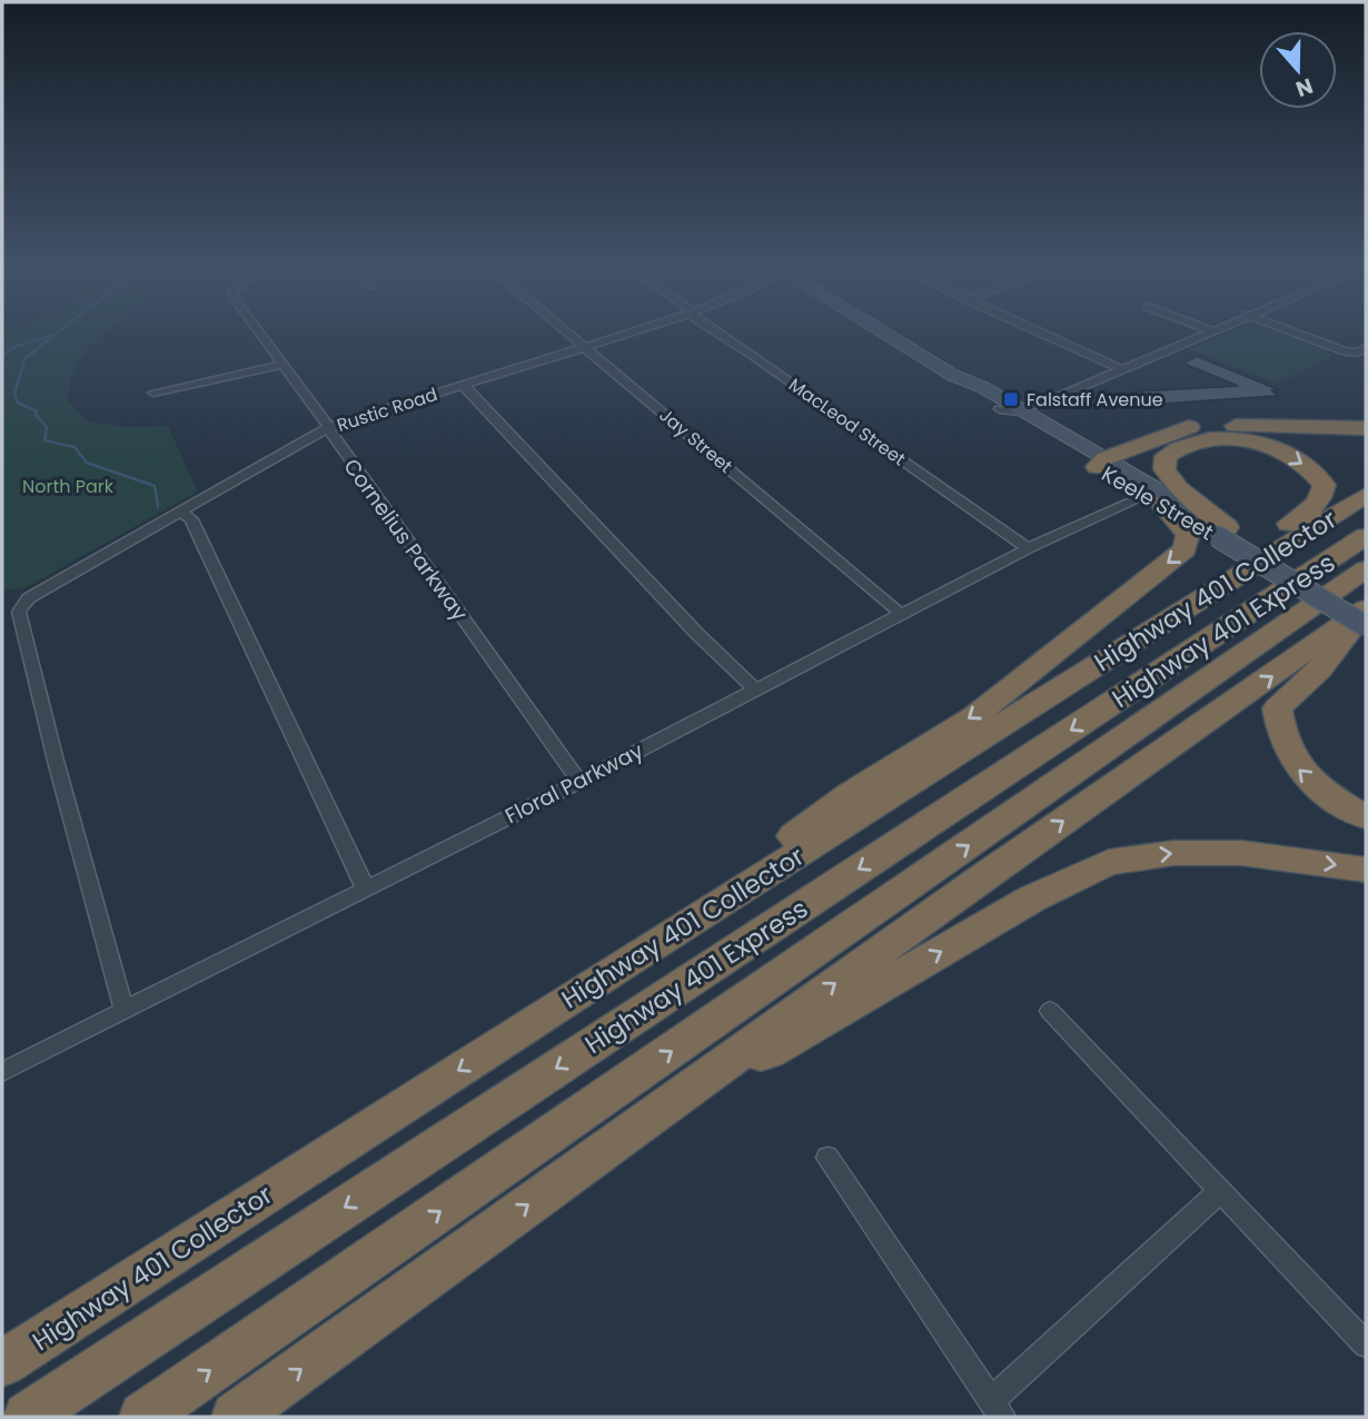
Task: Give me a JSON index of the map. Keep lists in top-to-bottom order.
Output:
{
  "streets": {
    "highway": ["Highway 401 Collector", "Highway 401 Express"],
    "main road": ["Keele Street"],
    "street": [
      "Rustic Road",
      "MacLeod Street",
      "Jay Street",
      "Cornelius Parkway",
      "Floral Parkway"
    ]
  },
  "crossings": [
    ["Rustic Road", "Jay Street"],
    ["Rustic Road", "Cornelius Parkway"],
    ["Rustic Road", "Floral Parkway"],
    ["MacLeod Street", "Floral Parkway"],
    ["Jay Street", "Floral Parkway"],
    ["Keele Street", "Floral Parkway"],
    ["Cornelius Parkway", "Floral Parkway"]
  ],
  "parks": ["North Park"],
  "places": {
    "transit": ["Falstaff Avenue"]
  },
  "north": "bottom"
}
